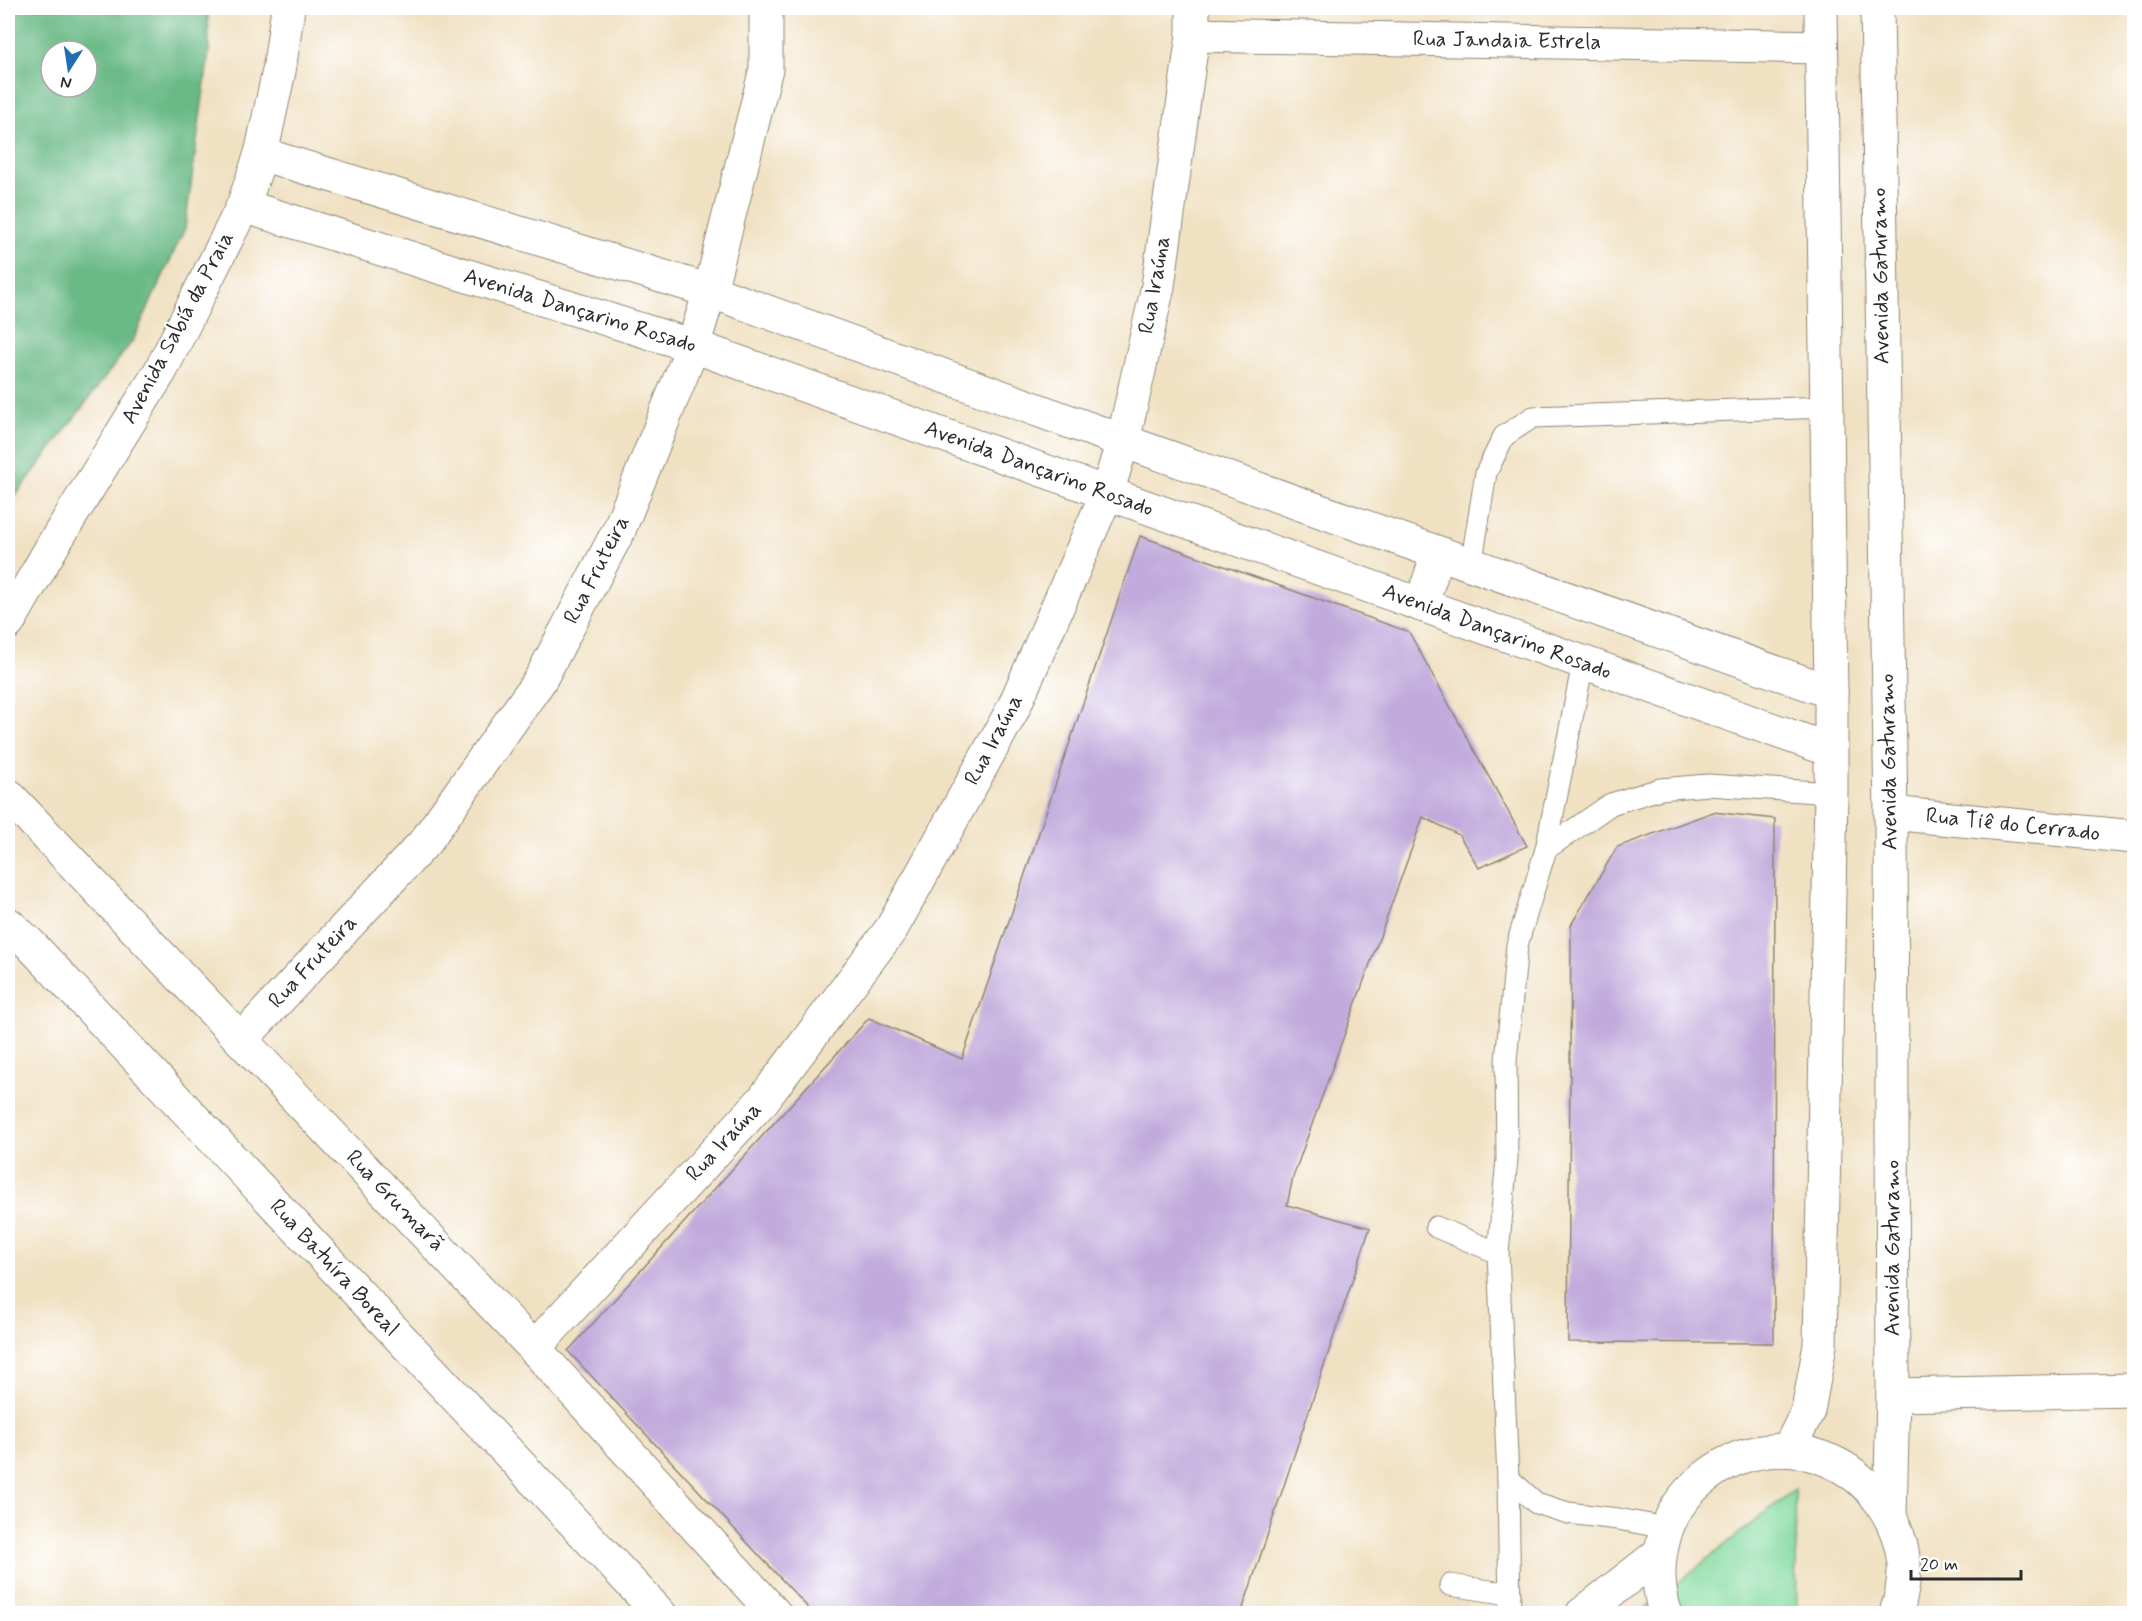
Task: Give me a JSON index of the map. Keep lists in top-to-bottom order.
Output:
{
  "streets": {
    "street": [
      "Rua Jandaia Estrela",
      "Avenida Gaturamo",
      "Rua Iraúna",
      "Avenida Dançarino Rosado",
      "Avenida Sabiá da Praia",
      "Rua Fruteira",
      "Rua Tiê do Cerrado",
      "Rua Grumarã",
      "Rua Batuíra Boreal"
    ]
  },
  "crossings": [
    ["Rua Jandaia Estrela", "Rua Iraúna"],
    ["Avenida Gaturamo", "Rua Tiê do Cerrado"],
    ["Rua Iraúna", "Avenida Dançarino Rosado"],
    ["Rua Iraúna", "Rua Grumarã"],
    ["Avenida Dançarino Rosado", "Avenida Sabiá da Praia"],
    ["Avenida Dançarino Rosado", "Rua Fruteira"],
    ["Rua Fruteira", "Rua Grumarã"]
  ],
  "scale_bar": "20 m",
  "north": "bottom"
}
